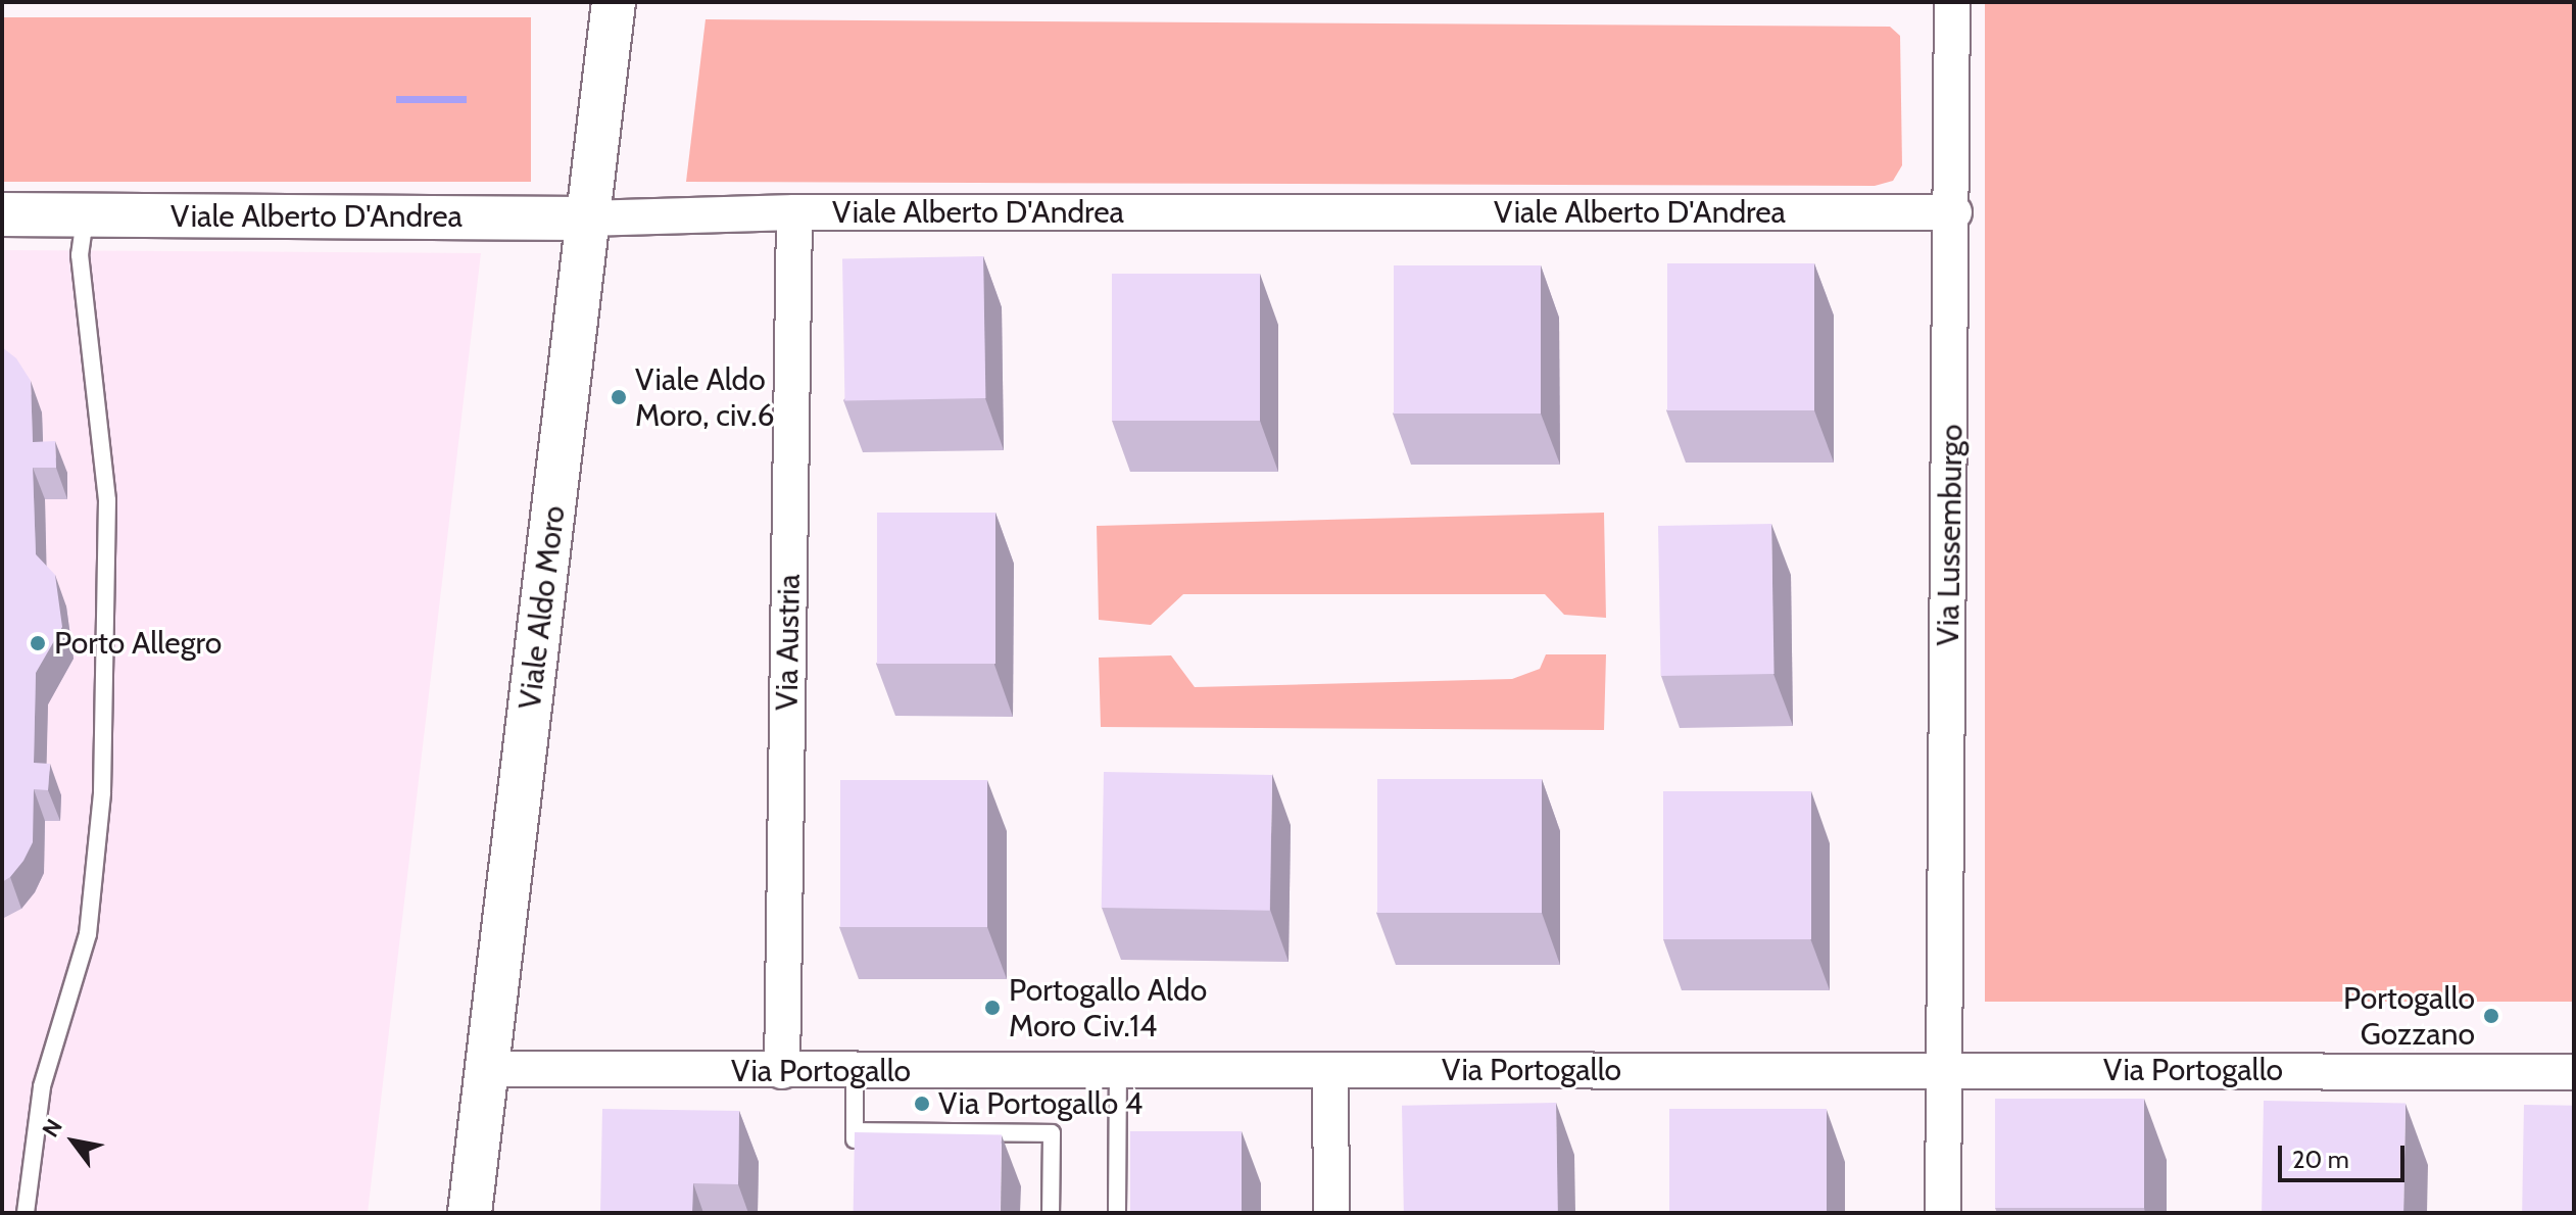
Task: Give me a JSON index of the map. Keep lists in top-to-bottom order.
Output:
{
  "streets": {
    "street": [
      "Viale Alberto D'Andrea",
      "Via Lussemburgo",
      "Viale Aldo Moro",
      "Via Austria",
      "Via Portogallo"
    ]
  },
  "crossings": [
    ["Viale Alberto D'Andrea", "Via Lussemburgo"],
    ["Viale Alberto D'Andrea", "Viale Aldo Moro"],
    ["Viale Alberto D'Andrea", "Via Austria"],
    ["Via Lussemburgo", "Via Portogallo"],
    ["Viale Aldo Moro", "Via Portogallo"],
    ["Via Austria", "Via Portogallo"]
  ],
  "places": [
    "Viale Aldo Moro, civ.6",
    "Porto Allegro",
    "Portogallo Aldo Moro Civ.14",
    "Portogallo Gozzano",
    "Via Portogallo 4"
  ],
  "scale_bar": "20 m",
  "north": "top left"
}
